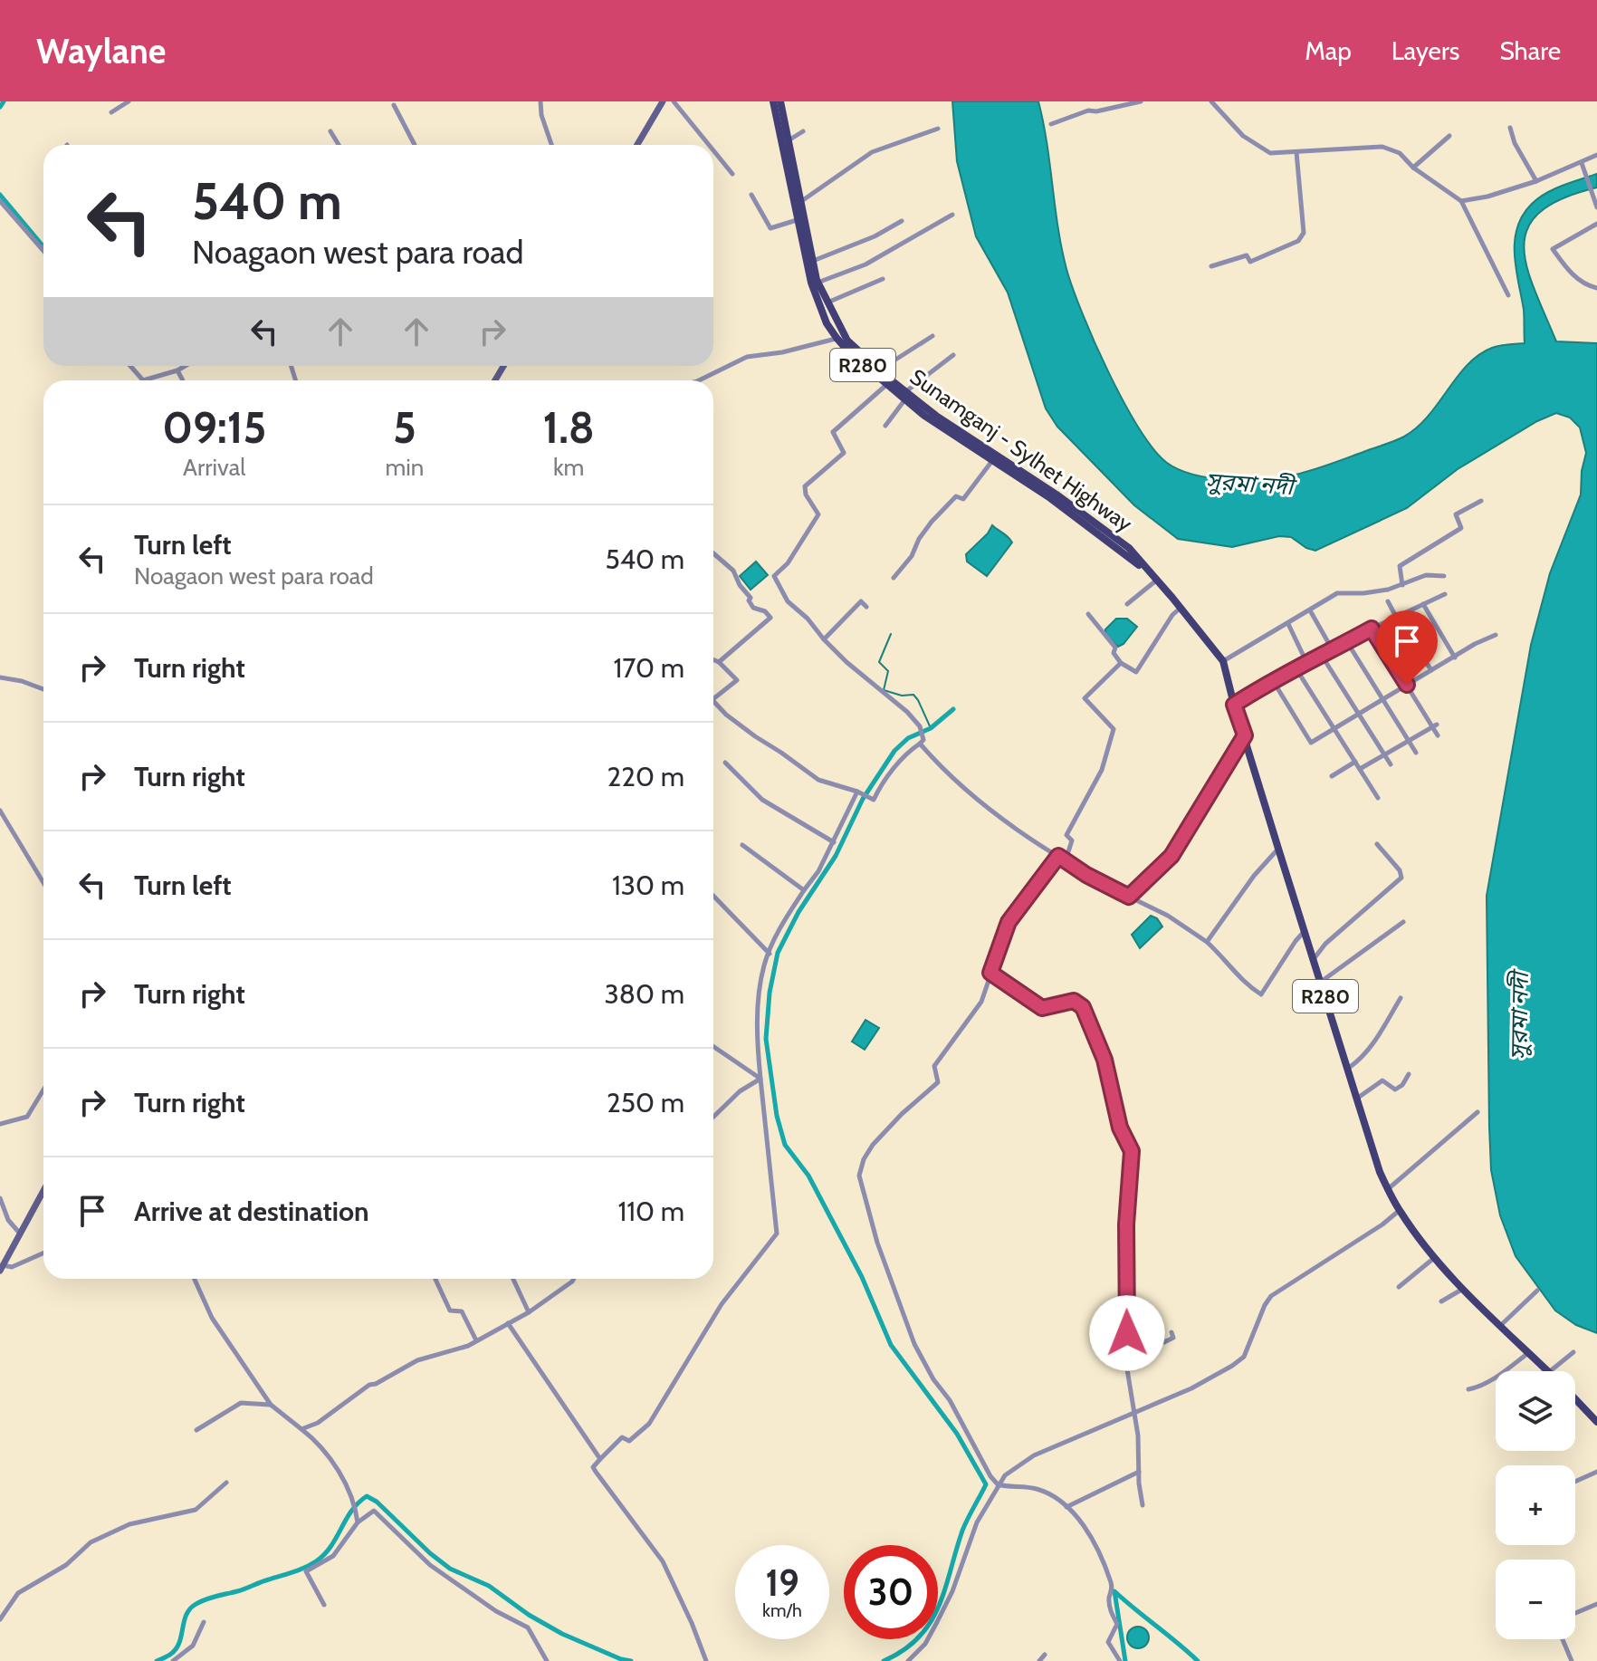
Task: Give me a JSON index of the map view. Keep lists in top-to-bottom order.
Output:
{
  "streets": {
    "main road": ["R280", "Sunamganj - Sylhet Highway"]
  },
  "water": ["সুরমা নদী"],
  "page": {
    "header": "Waylane",
    "nav": ["Map", "Layers", "Share"],
    "turn": ["540 m", "Noagaon west para road"],
    "eta": [
      "09:15",
      "Arrival",
      "5",
      "min",
      "1.8",
      "km"
    ],
    "list": [
      {
        "name": "Turn left",
        "note": "Noagaon west para road",
        "value": "540 m"
      },
      {
        "name": "Turn right",
        "value": "170 m"
      },
      {
        "name": "Turn right",
        "value": "220 m"
      },
      {
        "name": "Turn left",
        "value": "130 m"
      },
      {
        "name": "Turn right",
        "value": "380 m"
      },
      {
        "name": "Turn right",
        "value": "250 m"
      },
      {
        "name": "Arrive at destination",
        "value": "110 m"
      }
    ],
    "map_buttons": ["+", "−"],
    "speed": "19 km/h",
    "limit": "30"
  }
}
